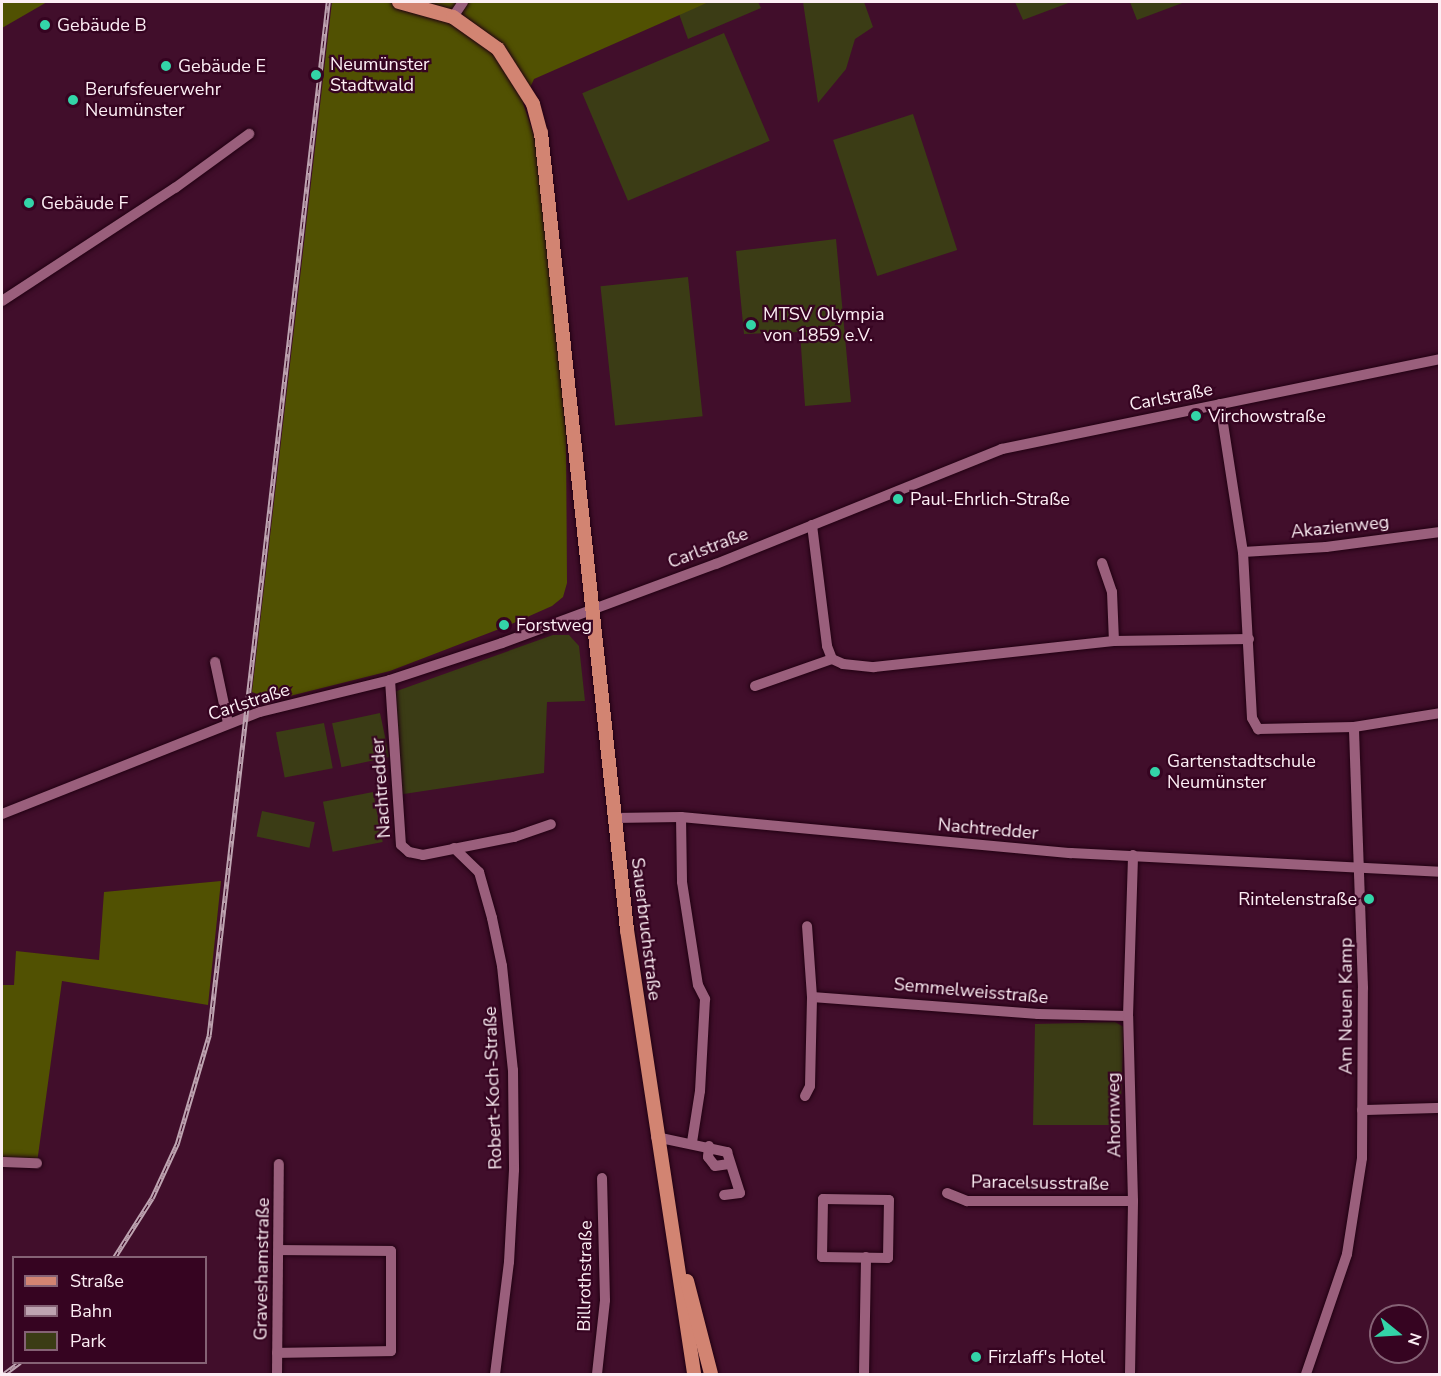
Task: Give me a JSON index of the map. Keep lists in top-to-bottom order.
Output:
{
  "streets": {
    "main road": ["Sauerbruchstraße"],
    "street": [
      "Carlstraße",
      "Akazienweg",
      "Nachtredder",
      "Semmelweisstraße",
      "Am Neuen Kamp",
      "Robert-Koch-Straße",
      "Ahornweg",
      "Paracelsusstraße",
      "Graveshamstraße",
      "Billrothstraße"
    ]
  },
  "crossings": [
    ["Carlstraße", "Nachtredder"],
    ["Carlstraße", "Sauerbruchstraße"],
    ["Nachtredder", "Sauerbruchstraße"],
    ["Nachtredder", "Am Neuen Kamp"],
    ["Nachtredder", "Robert-Koch-Straße"],
    ["Nachtredder", "Ahornweg"],
    ["Semmelweisstraße", "Ahornweg"],
    ["Ahornweg", "Paracelsusstraße"]
  ],
  "places": [
    "Gebäude B",
    "Gebäude E",
    "Neumünster Stadtwald",
    "Berufsfeuerwehr Neumünster",
    "Gebäude F",
    "MTSV Olympia von 1859 e.V.",
    "Virchowstraße",
    "Paul-Ehrlich-Straße",
    "Forstweg",
    "Gartenstadtschule Neumünster",
    "Rintelenstraße",
    "Firzlaff's Hotel"
  ],
  "legend": ["Straße", "Bahn", "Park"],
  "north": "right"
}
